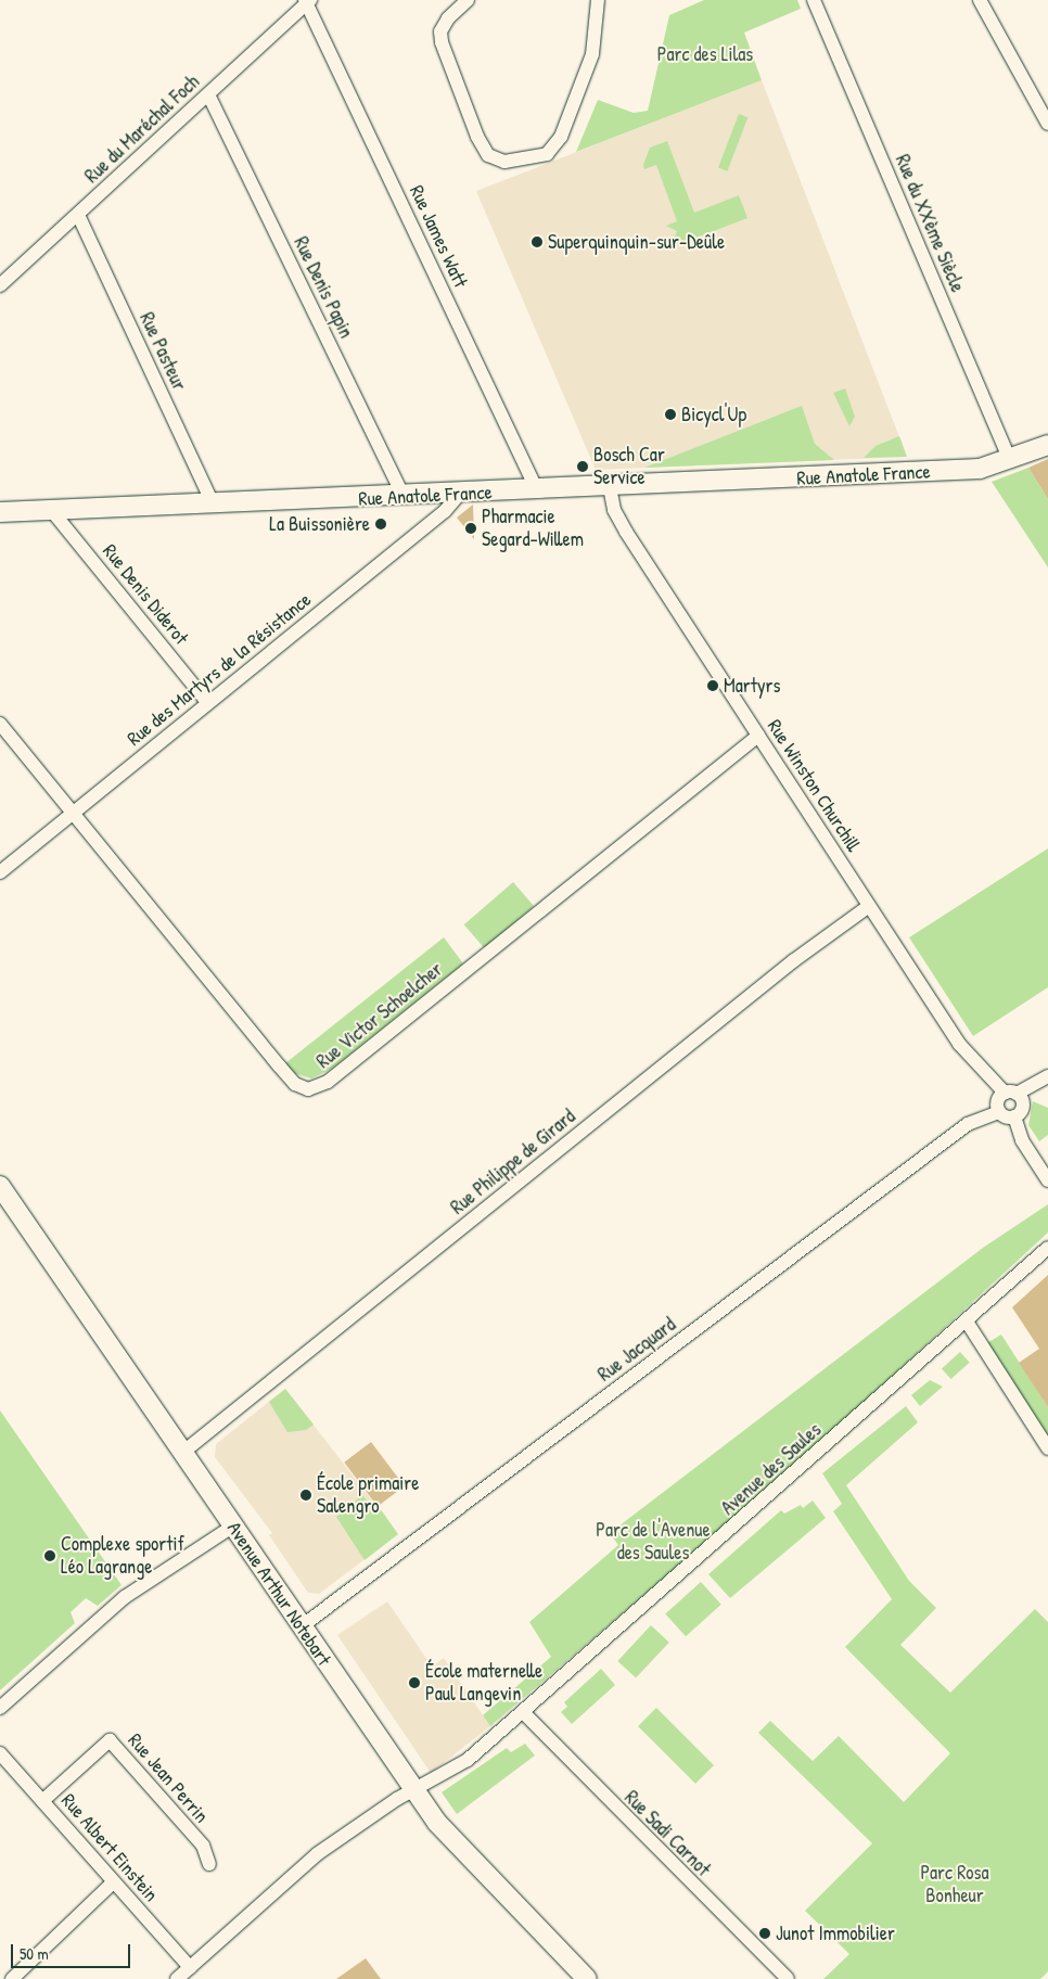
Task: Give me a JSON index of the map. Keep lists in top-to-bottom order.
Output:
{
  "streets": {
    "street": [
      "Rue du Maréchal Foch",
      "Rue du XXème Siècle",
      "Rue James Watt",
      "Rue Denis Papin",
      "Rue Pasteur",
      "Rue Anatole France",
      "Rue Denis Diderot",
      "Rue des Martyrs de la Résistance",
      "Rue Winston Churchill",
      "Rue Victor Schoelcher",
      "Rue Philippe de Girard",
      "Rue Jacquard",
      "Avenue des Saules",
      "Avenue Arthur Notebart",
      "Rue Jean Perrin",
      "Rue Sadi Carnot",
      "Rue Albert Einstein"
    ]
  },
  "crossings": [
    ["Rue du Maréchal Foch", "Rue James Watt"],
    ["Rue du Maréchal Foch", "Rue Denis Papin"],
    ["Rue du Maréchal Foch", "Rue Pasteur"],
    ["Rue du XXème Siècle", "Rue Anatole France"],
    ["Rue James Watt", "Rue Anatole France"],
    ["Rue Denis Papin", "Rue Anatole France"],
    ["Rue Pasteur", "Rue Anatole France"],
    ["Rue Anatole France", "Rue Denis Diderot"],
    ["Rue Anatole France", "Rue des Martyrs de la Résistance"],
    ["Rue Anatole France", "Rue Winston Churchill"],
    ["Rue Denis Diderot", "Rue des Martyrs de la Résistance"],
    ["Rue des Martyrs de la Résistance", "Rue Victor Schoelcher"],
    ["Rue Winston Churchill", "Rue Victor Schoelcher"],
    ["Rue Winston Churchill", "Rue Philippe de Girard"],
    ["Rue Philippe de Girard", "Avenue Arthur Notebart"],
    ["Rue Jacquard", "Avenue Arthur Notebart"],
    ["Avenue des Saules", "Avenue Arthur Notebart"],
    ["Avenue des Saules", "Rue Sadi Carnot"],
    ["Avenue des Saules", "Rue Albert Einstein"],
    ["Rue Jean Perrin", "Rue Albert Einstein"]
  ],
  "parks": ["Parc des Lilas", "Parc de l'Avenue des Saules", "Parc Rosa Bonheur"],
  "places": [
    "Superquinquin-sur-Deûle",
    "Bicycl'Up",
    "Bosch Car Service",
    "La Buissonière",
    "Pharmacie Segard-Willem",
    "Martyrs",
    "École primaire Salengro",
    "Complexe sportif Léo Lagrange",
    "École maternelle Paul Langevin",
    "Junot Immobilier"
  ],
  "scale_bar": "50 m"
}
